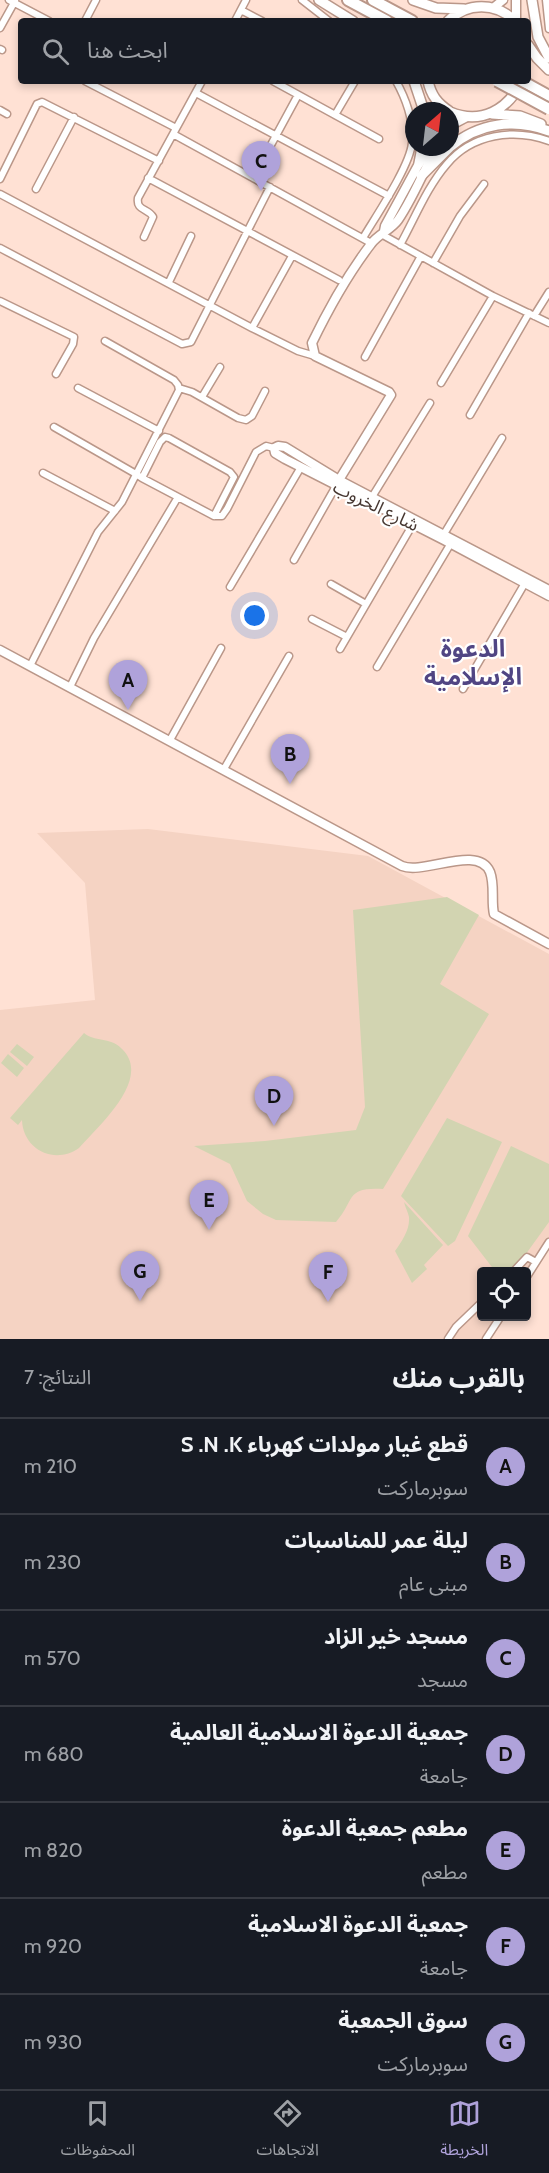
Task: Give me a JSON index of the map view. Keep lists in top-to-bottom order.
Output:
{
  "streets": {
    "main road": ["شارع الخروب"]
  },
  "districts": ["الدعوة الإسلامية"],
  "north": "top right",
  "page": {
    "search": "ابحث هنا",
    "pins": [
      "C",
      "A",
      "B",
      "D",
      "E",
      "G",
      "F"
    ],
    "heading": ["بالقرب منك", "النتائج: 7"],
    "list": [
      {
        "mark": "A",
        "name": "قطع غيار مولدات كهرباء S .N .K",
        "note": "سوبرماركت",
        "value": "210 m"
      },
      {
        "mark": "B",
        "name": "ليلة عمر للمناسبات",
        "note": "مبنى عام",
        "value": "230 m"
      },
      {
        "mark": "C",
        "name": "مسجد خير الزاد",
        "note": "مسجد",
        "value": "570 m"
      },
      {
        "mark": "D",
        "name": "جمعية الدعوة الاسلامية العالمية",
        "note": "جامعة",
        "value": "680 m"
      },
      {
        "mark": "E",
        "name": "مطعم جمعية الدعوة",
        "note": "مطعم",
        "value": "820 m"
      },
      {
        "mark": "F",
        "name": "جمعية الدعوة الاسلامية",
        "note": "جامعة",
        "value": "920 m"
      },
      {
        "mark": "G",
        "name": "سوق الجمعية",
        "note": "سوبرماركت",
        "value": "930 m"
      }
    ],
    "nav": ["الخريطة", "الاتجاهات", "المحفوظات"]
  }
}
